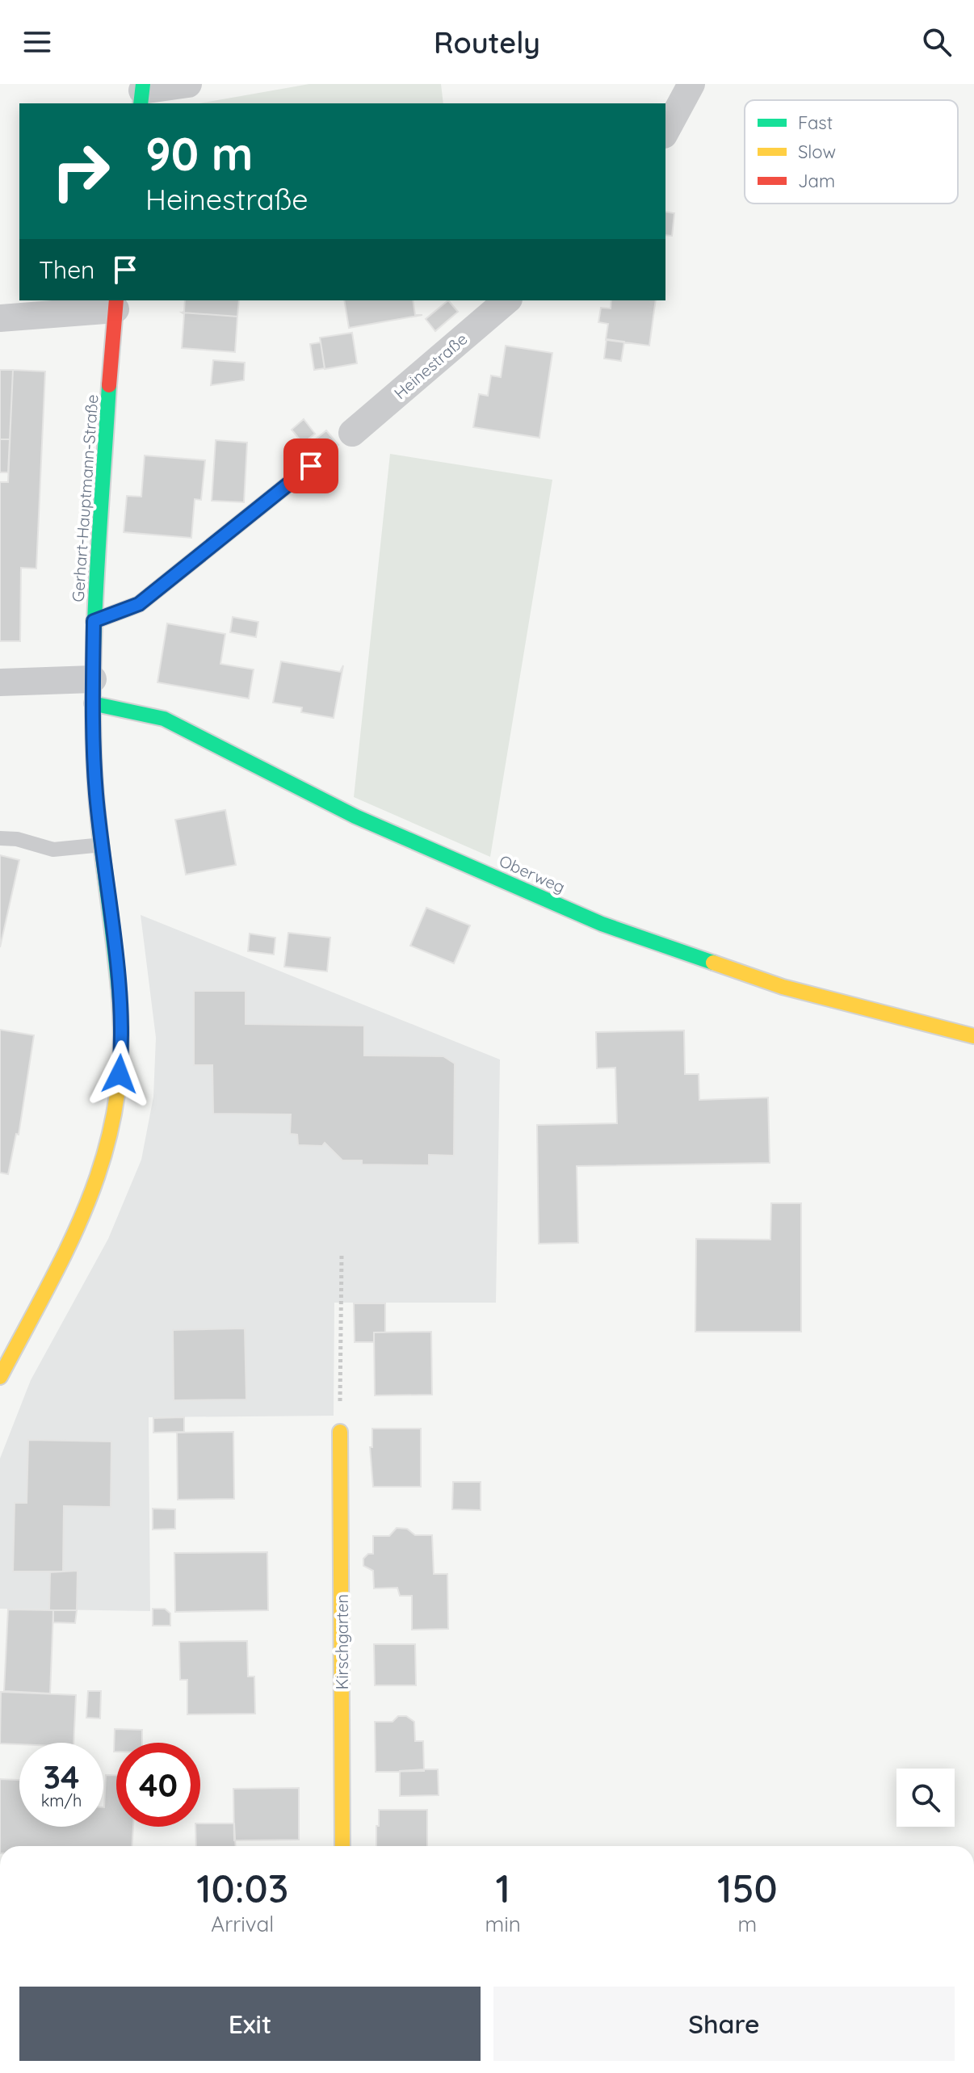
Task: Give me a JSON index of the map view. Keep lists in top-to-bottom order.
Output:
{
  "streets": {
    "street": [
      "Heinestraße",
      "Gerhart-Hauptmann-Straße",
      "Oberweg",
      "Kirschgarten"
    ]
  },
  "crossings": [
    ["Gerhart-Hauptmann-Straße", "Oberweg"]
  ],
  "legend": ["Fast", "Slow", "Jam"],
  "page": {
    "header": "Routely",
    "turn": ["90 m", "Heinestraße"],
    "then": "Then",
    "speed": "34 km/h",
    "limit": "40",
    "eta": [
      "10:03",
      "Arrival",
      "1",
      "min",
      "150",
      "m"
    ],
    "buttons": ["Exit", "Share"]
  }
}
